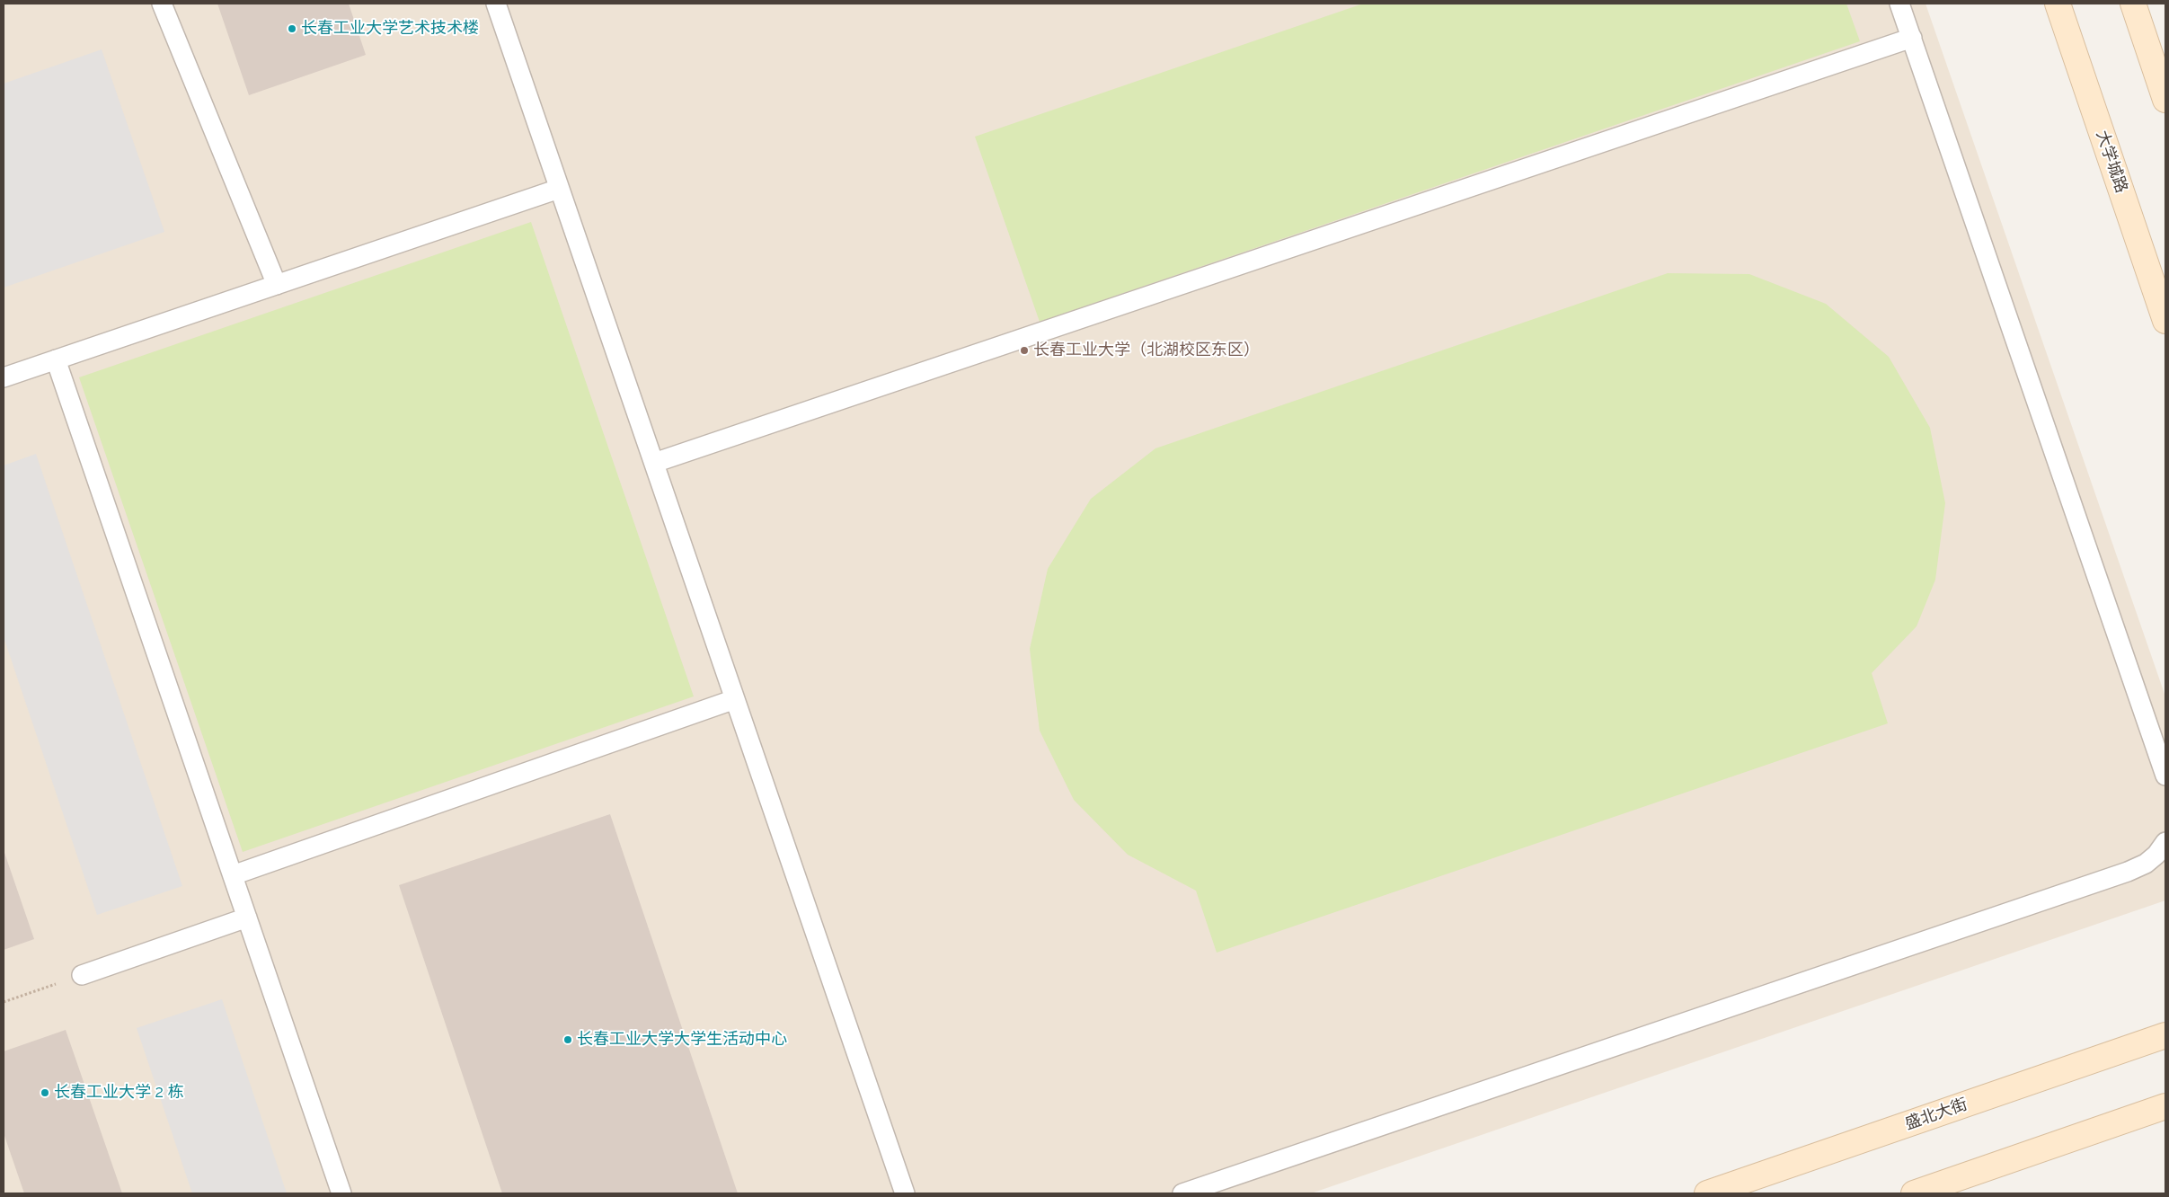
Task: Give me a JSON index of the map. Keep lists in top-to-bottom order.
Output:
{
  "streets": {
    "main road": ["大学城路", "盛北大街"]
  },
  "places": [
    "长春工业大学艺术技术楼",
    "长春工业大学（北湖校区东区）",
    "长春工业大学大学生活动中心",
    "长春工业大学 2 栋"
  ]
}
